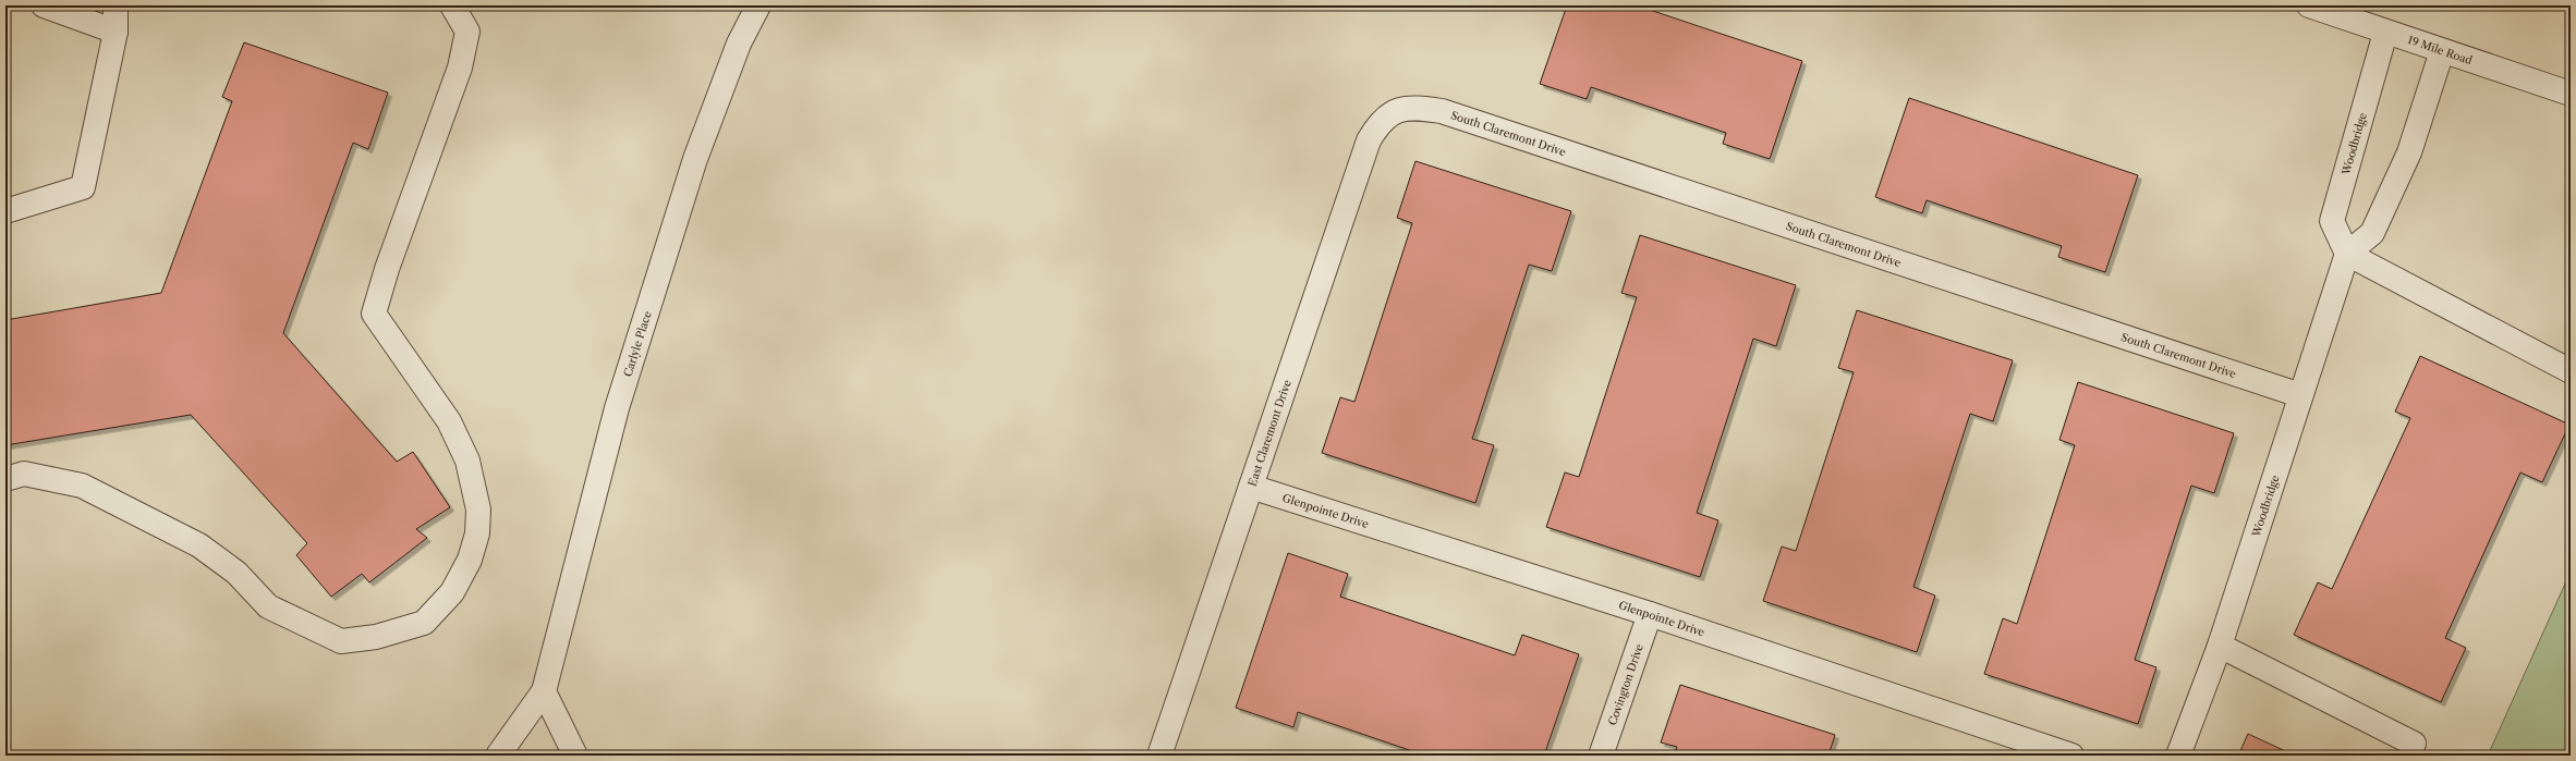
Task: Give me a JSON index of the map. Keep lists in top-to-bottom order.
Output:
{
  "streets": {
    "street": [
      "19 Mile Road",
      "South Claremont Drive",
      "Woodbridge",
      "Carlyle Place",
      "East Claremont Drive",
      "Glenpointe Drive",
      "Covington Drive"
    ]
  },
  "crossings": [
    ["19 Mile Road", "Woodbridge"],
    ["South Claremont Drive", "Woodbridge"],
    ["South Claremont Drive", "East Claremont Drive"],
    ["East Claremont Drive", "Glenpointe Drive"],
    ["Glenpointe Drive", "Covington Drive"]
  ]
}
